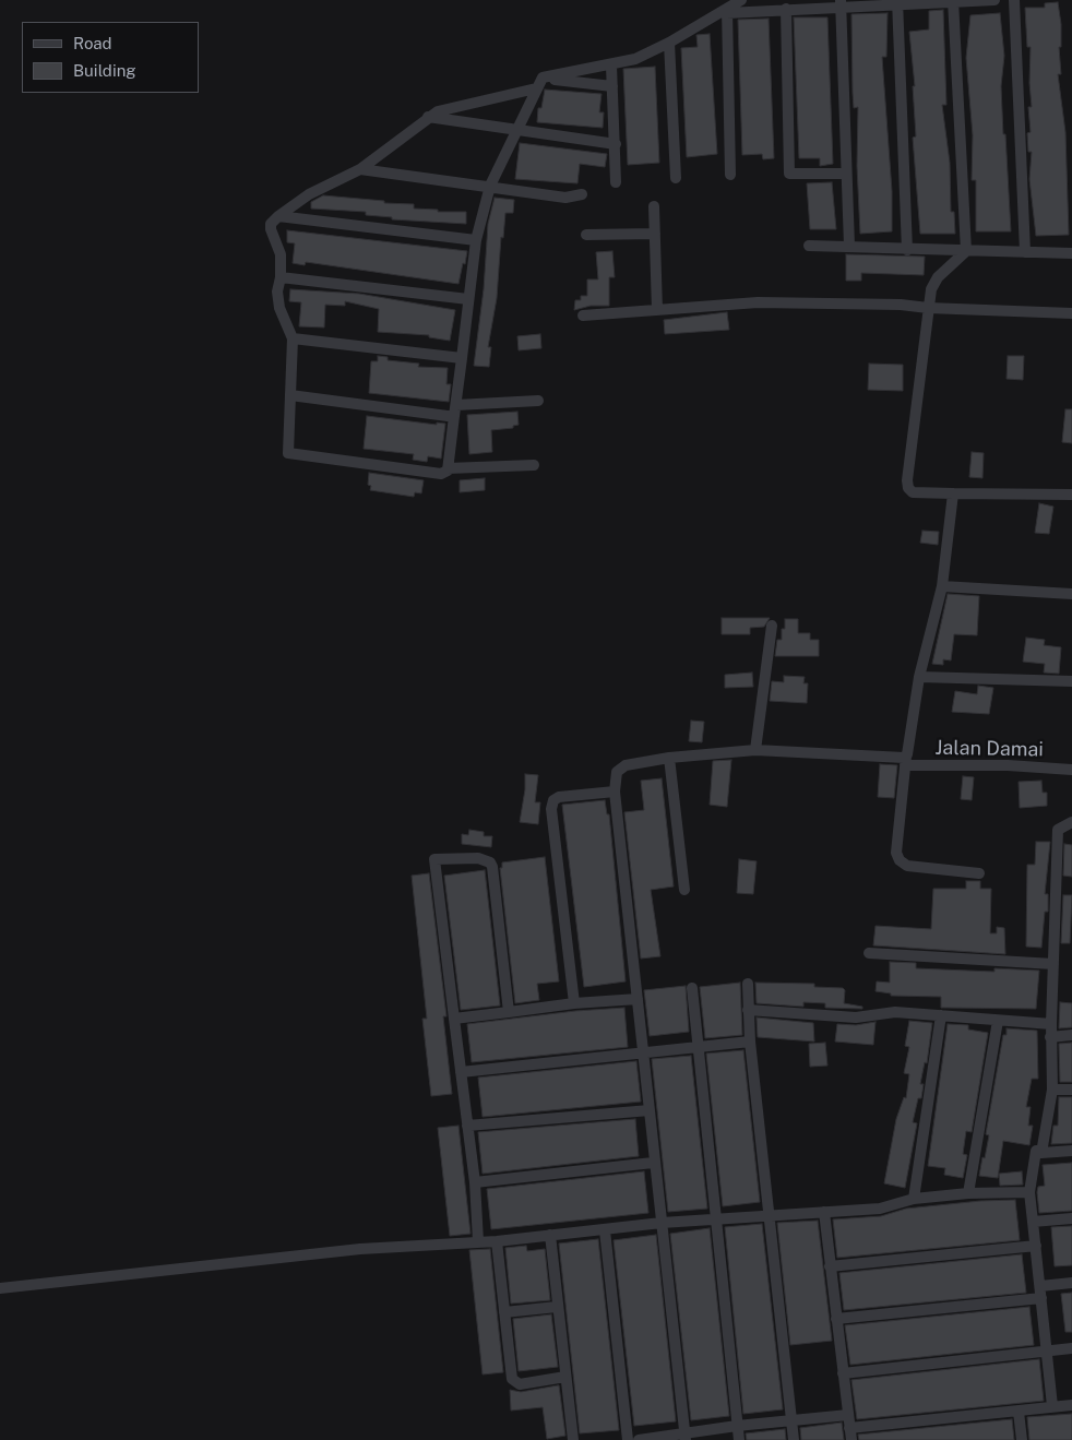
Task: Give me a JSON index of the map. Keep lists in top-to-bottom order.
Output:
{
  "streets": {
    "street": ["Jalan Damai"]
  },
  "legend": ["Road", "Building"]
}
